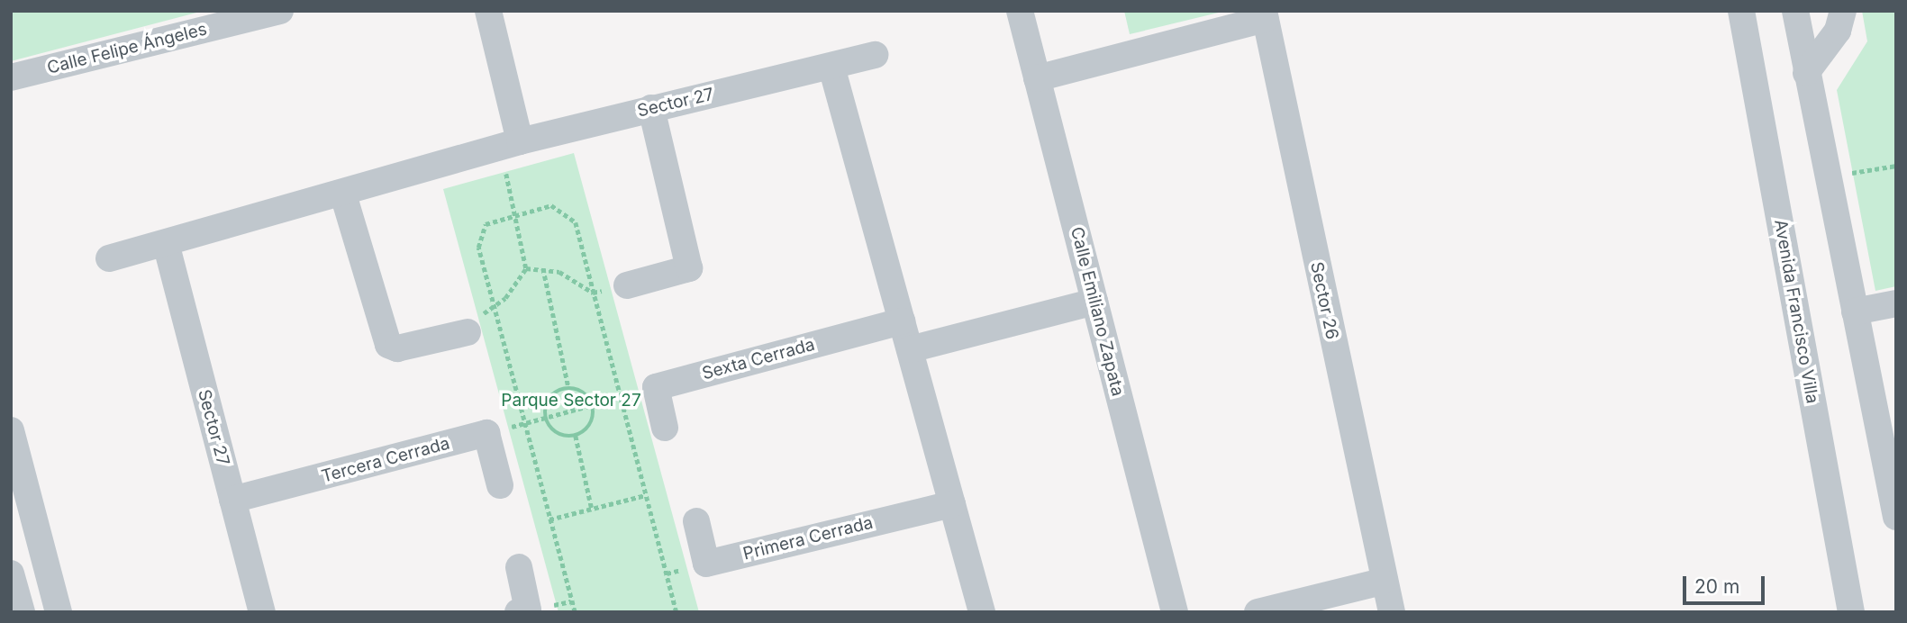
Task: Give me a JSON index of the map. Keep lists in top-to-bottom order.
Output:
{
  "streets": {
    "street": [
      "Calle Felipe Ángeles",
      "Sector 27",
      "Sector 26",
      "Calle Emiliano Zapata",
      "Avenida Francisco Villa",
      "Sexta Cerrada",
      "Tercera Cerrada",
      "Primera Cerrada"
    ]
  },
  "crossings": [
    ["Sector 27", "Tercera Cerrada"],
    ["Sector 26", "Calle Emiliano Zapata"]
  ],
  "parks": ["Parque Sector 27"],
  "scale_bar": "20 m"
}
